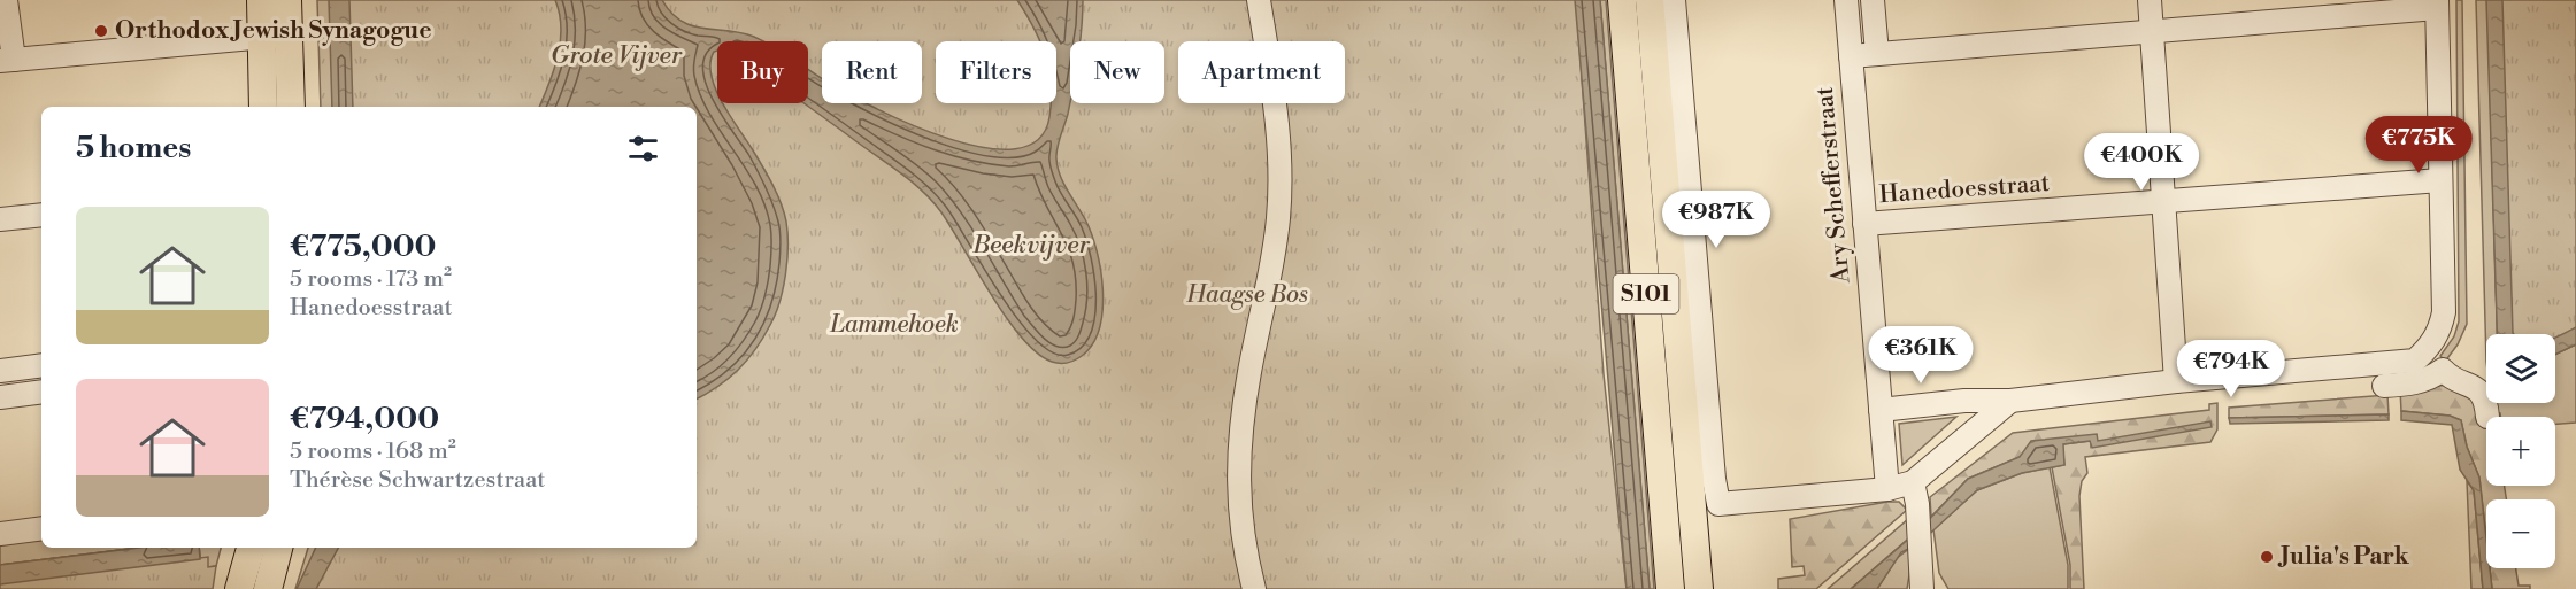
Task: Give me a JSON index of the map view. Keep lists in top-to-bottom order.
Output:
{
  "streets": {
    "main road": ["S101"],
    "street": ["Ary Schefferstraat", "Hanedoesstraat"]
  },
  "crossings": [
    ["Ary Schefferstraat", "Hanedoesstraat"]
  ],
  "water": ["Grote Vijver", "Beekvijver"],
  "parks": ["Haagse Bos", "Lammehoek"],
  "places": ["Orthodox Jewish Synagogue", "Julia's Park"],
  "page": {
    "chip": [
      "Buy",
      "Rent",
      "Filters",
      "New",
      "Apartment"
    ],
    "heading": "5 homes",
    "price": [
      "€775K",
      "€400K",
      "€987K",
      "€361K",
      "€794K"
    ],
    "list": [
      {
        "name": "€775,000",
        "note": "5 rooms · 173 m² · Hanedoesstraat"
      },
      {
        "name": "€794,000",
        "note": "5 rooms · 168 m² · Thérèse Schwartzestraat"
      }
    ],
    "map_buttons": ["+", "−"]
  }
}
